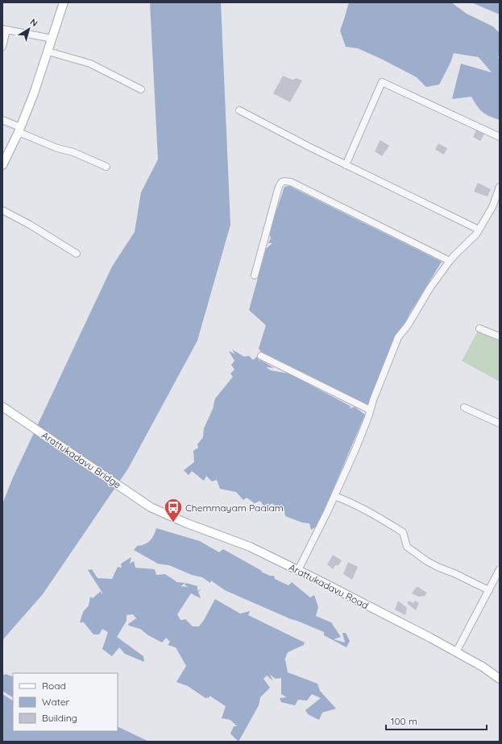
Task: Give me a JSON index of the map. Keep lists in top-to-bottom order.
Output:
{
  "streets": {
    "main road": ["Arattukadavu Bridge", "Arattukadavu Road"]
  },
  "crossings": [
    ["Arattukadavu Bridge", "Arattukadavu Road"]
  ],
  "places": {
    "bus stop": ["Chemmayam Paalam"]
  },
  "legend": ["Road", "Water", "Building"],
  "scale_bar": "100 m",
  "north": "top right"
}
